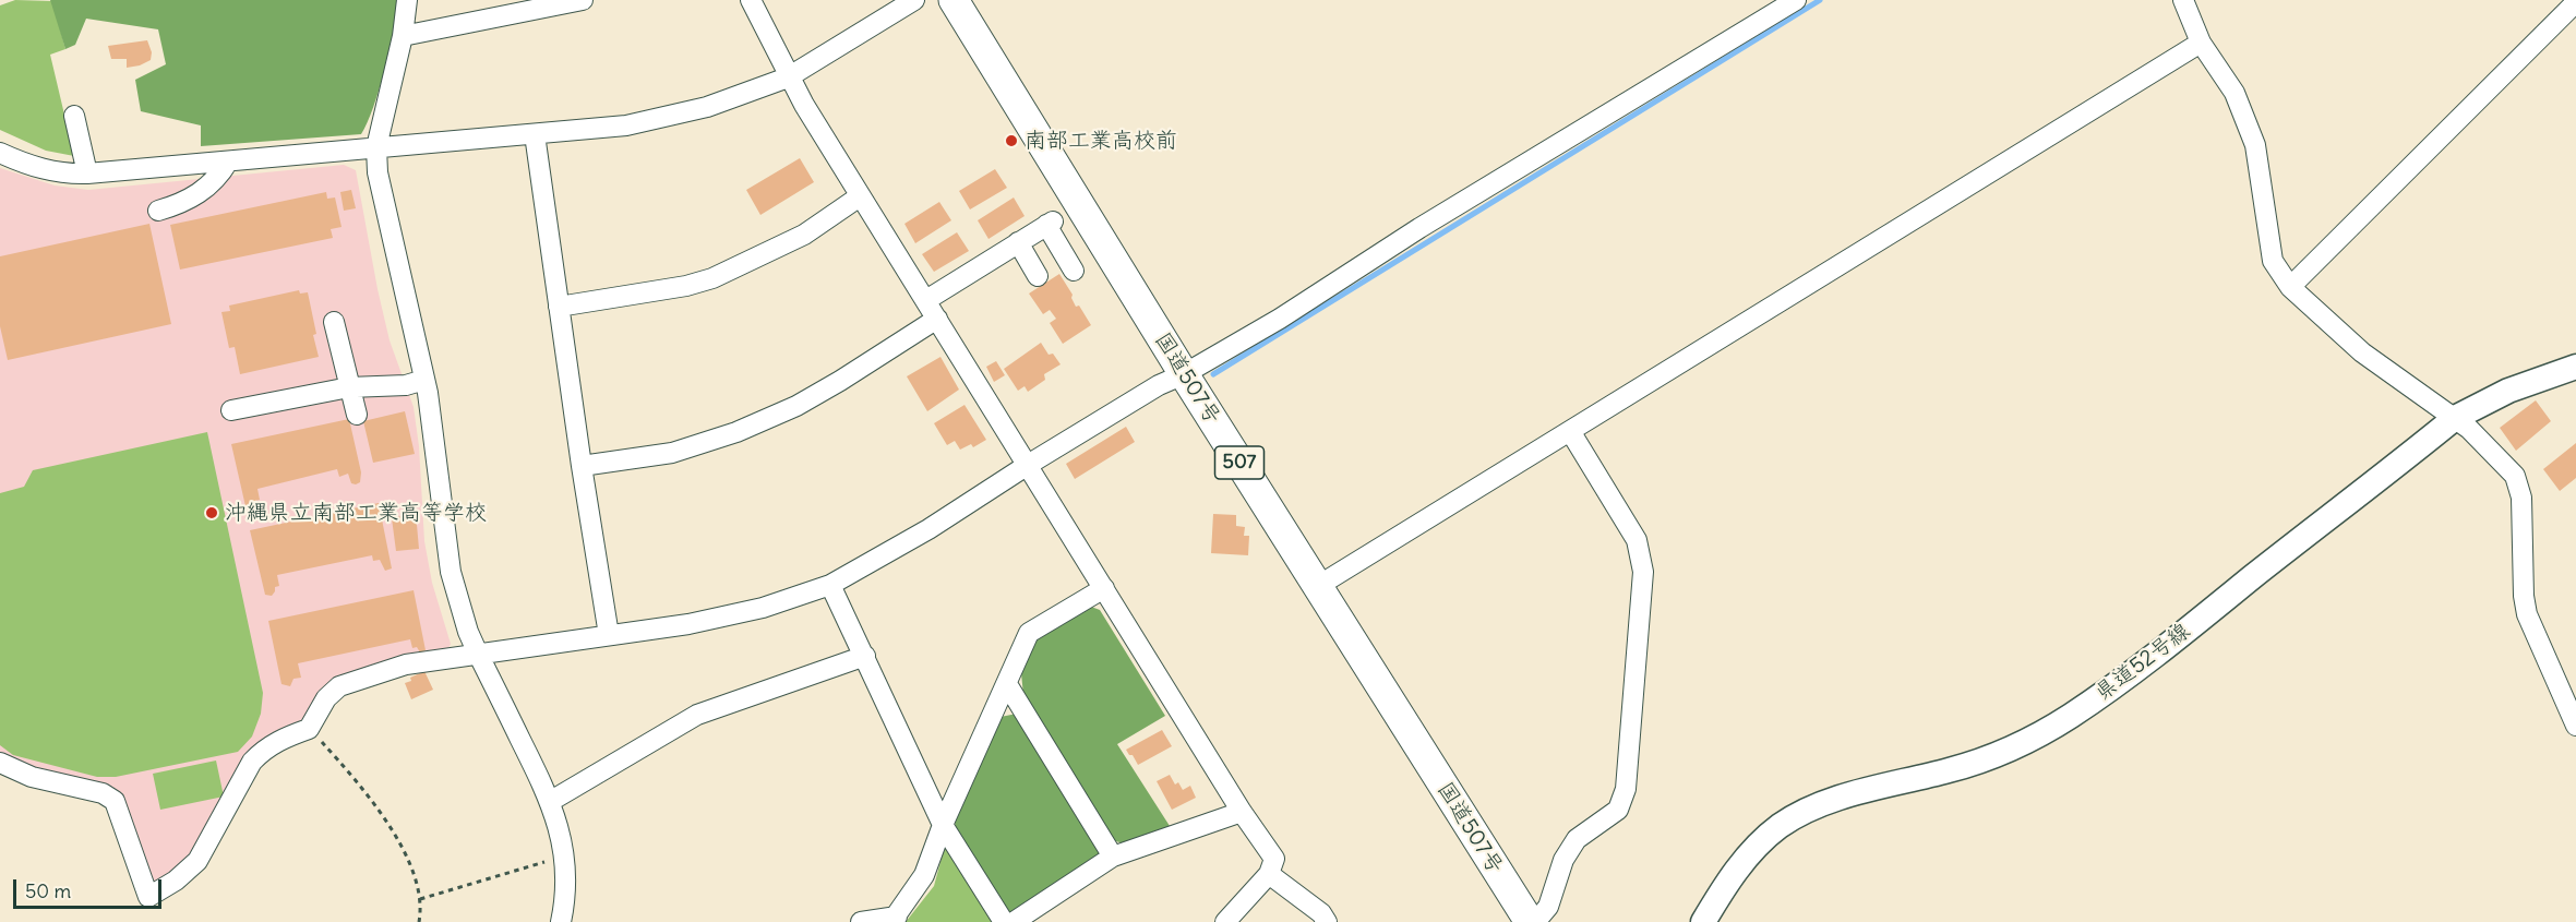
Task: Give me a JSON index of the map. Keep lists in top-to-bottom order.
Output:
{
  "streets": {
    "highway": ["国道507号", "507"],
    "main road": ["県道52号線"]
  },
  "places": ["南部工業高校前", "沖縄県立南部工業高等学校"],
  "scale_bar": "50 m"
}
